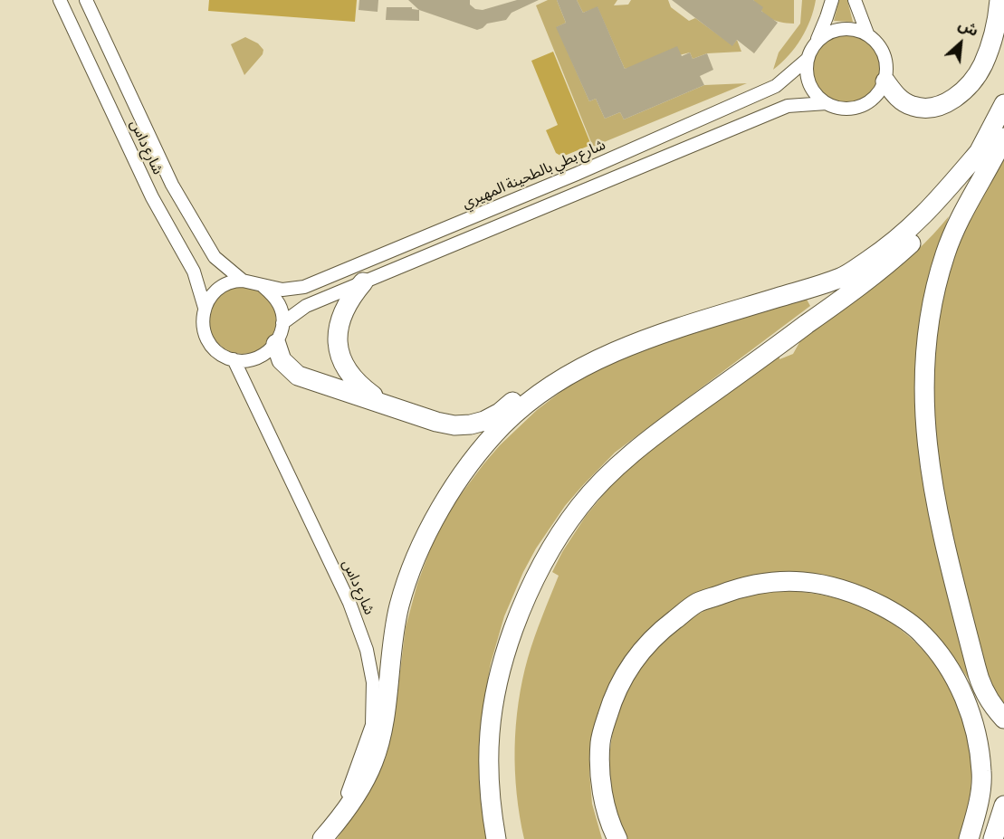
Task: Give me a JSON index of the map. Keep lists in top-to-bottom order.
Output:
{
  "streets": {
    "street": ["شارع داس", "شارع بطي بالطحينة المهيري"]
  },
  "crossings": [
    ["شارع داس", "شارع بطي بالطحينة المهيري"]
  ],
  "north": "top right"
}
